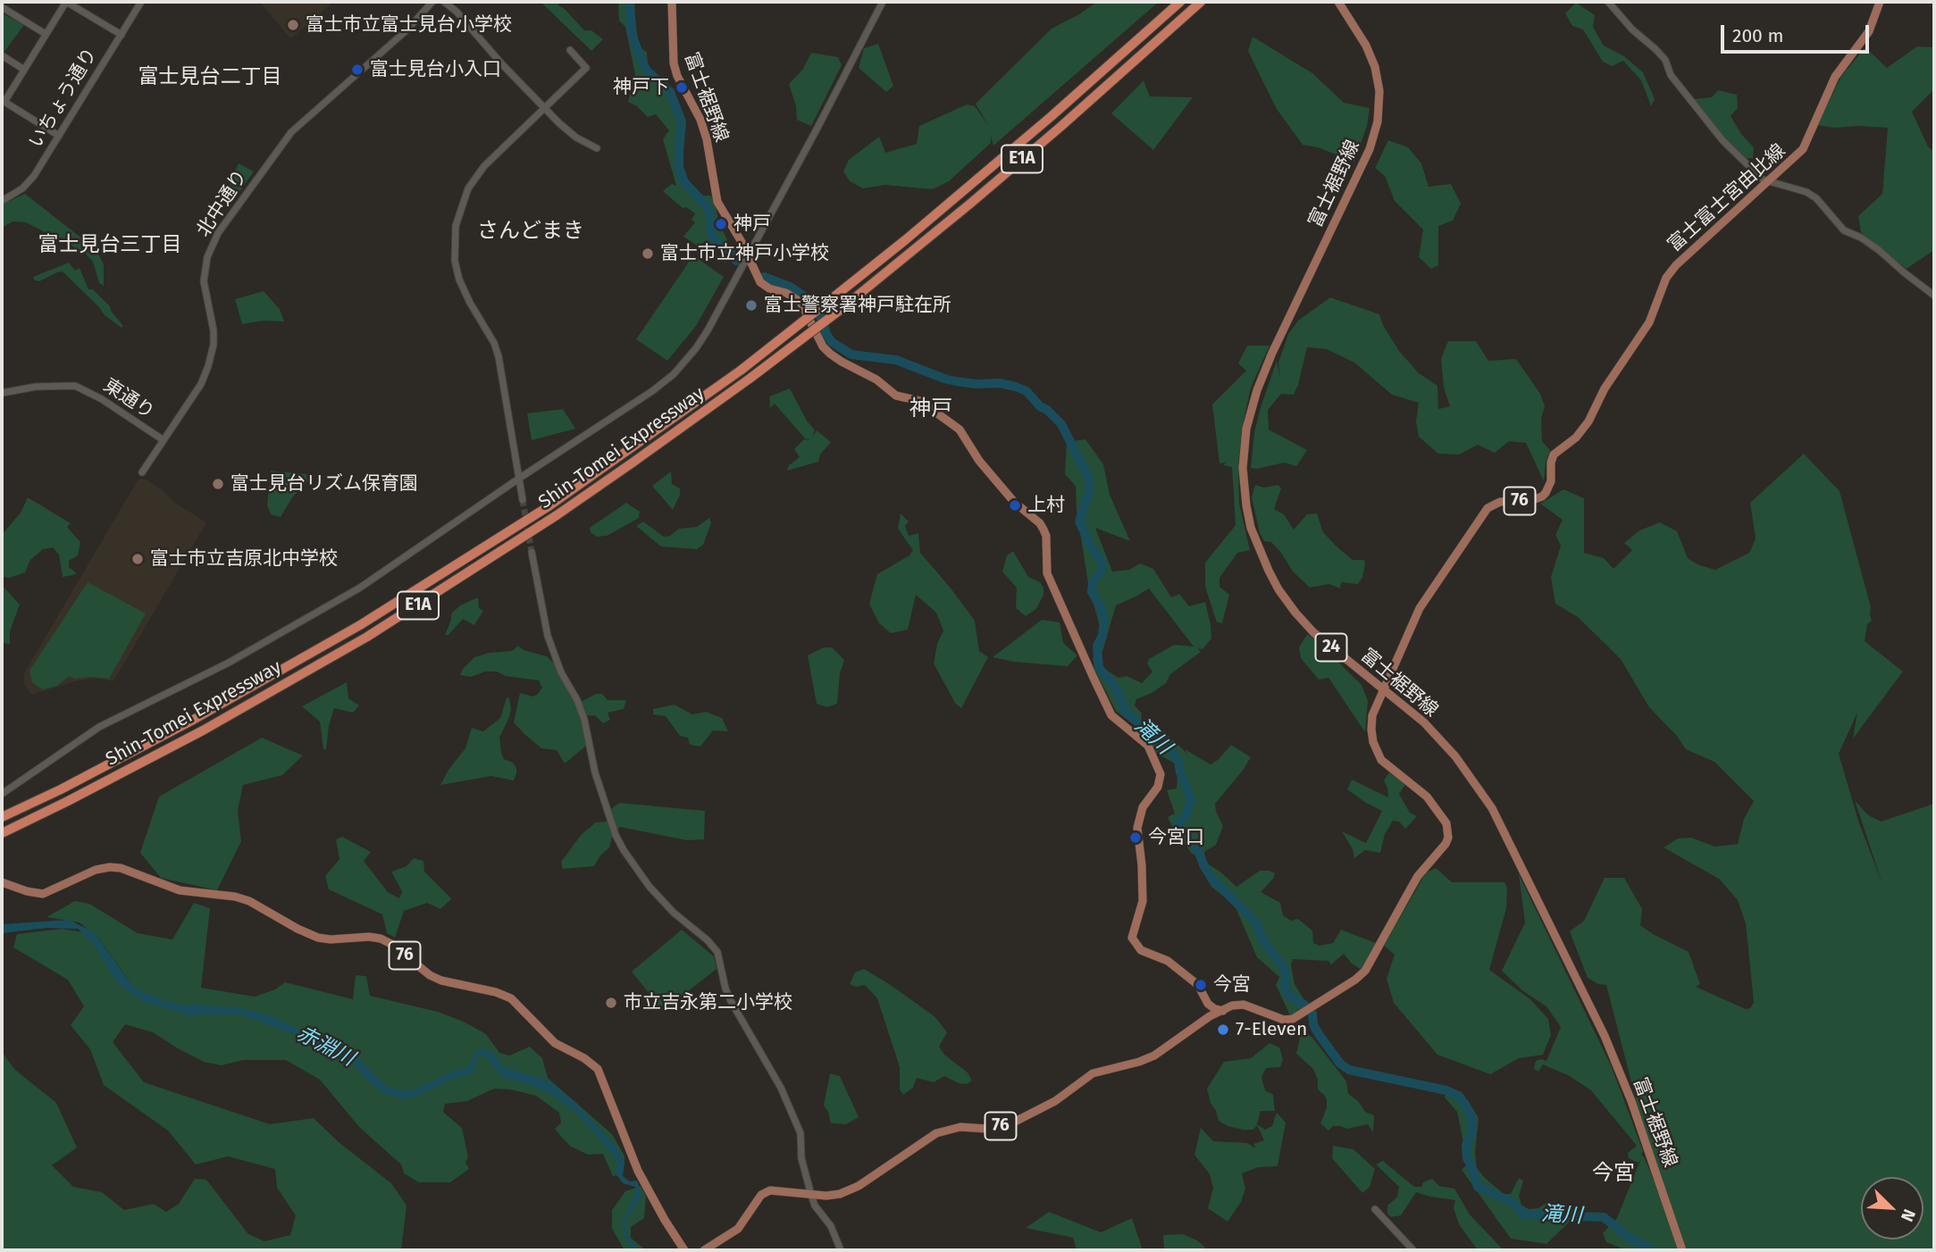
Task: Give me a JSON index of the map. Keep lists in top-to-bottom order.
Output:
{
  "streets": {
    "highway": ["E1A", "Shin-Tomei Expressway"],
    "main road": [
      "富士裾野線",
      "富士富士宮由比線",
      "76",
      "24"
    ],
    "street": ["いちょう通り", "北中通り", "東通り"]
  },
  "crossings": [
    ["富士裾野線", "富士富士宮由比線"],
    ["北中通り", "東通り"]
  ],
  "districts": [
    "富士見台二丁目",
    "さんどまき",
    "富士見台三丁目",
    "神戸",
    "今宮"
  ],
  "water": ["滝川", "赤淵川"],
  "places": [
    "富士市立富士見台小学校",
    "富士見台小入口",
    "神戸下",
    "神戸",
    "富士市立神戸小学校",
    "富士警察署神戸駐在所",
    "富士見台リズム保育園",
    "上村",
    "富士市立吉原北中学校",
    "今宮口",
    "今宮",
    "市立吉永第二小学校",
    "7-Eleven"
  ],
  "scale_bar": "200 m",
  "north": "bottom right"
}
